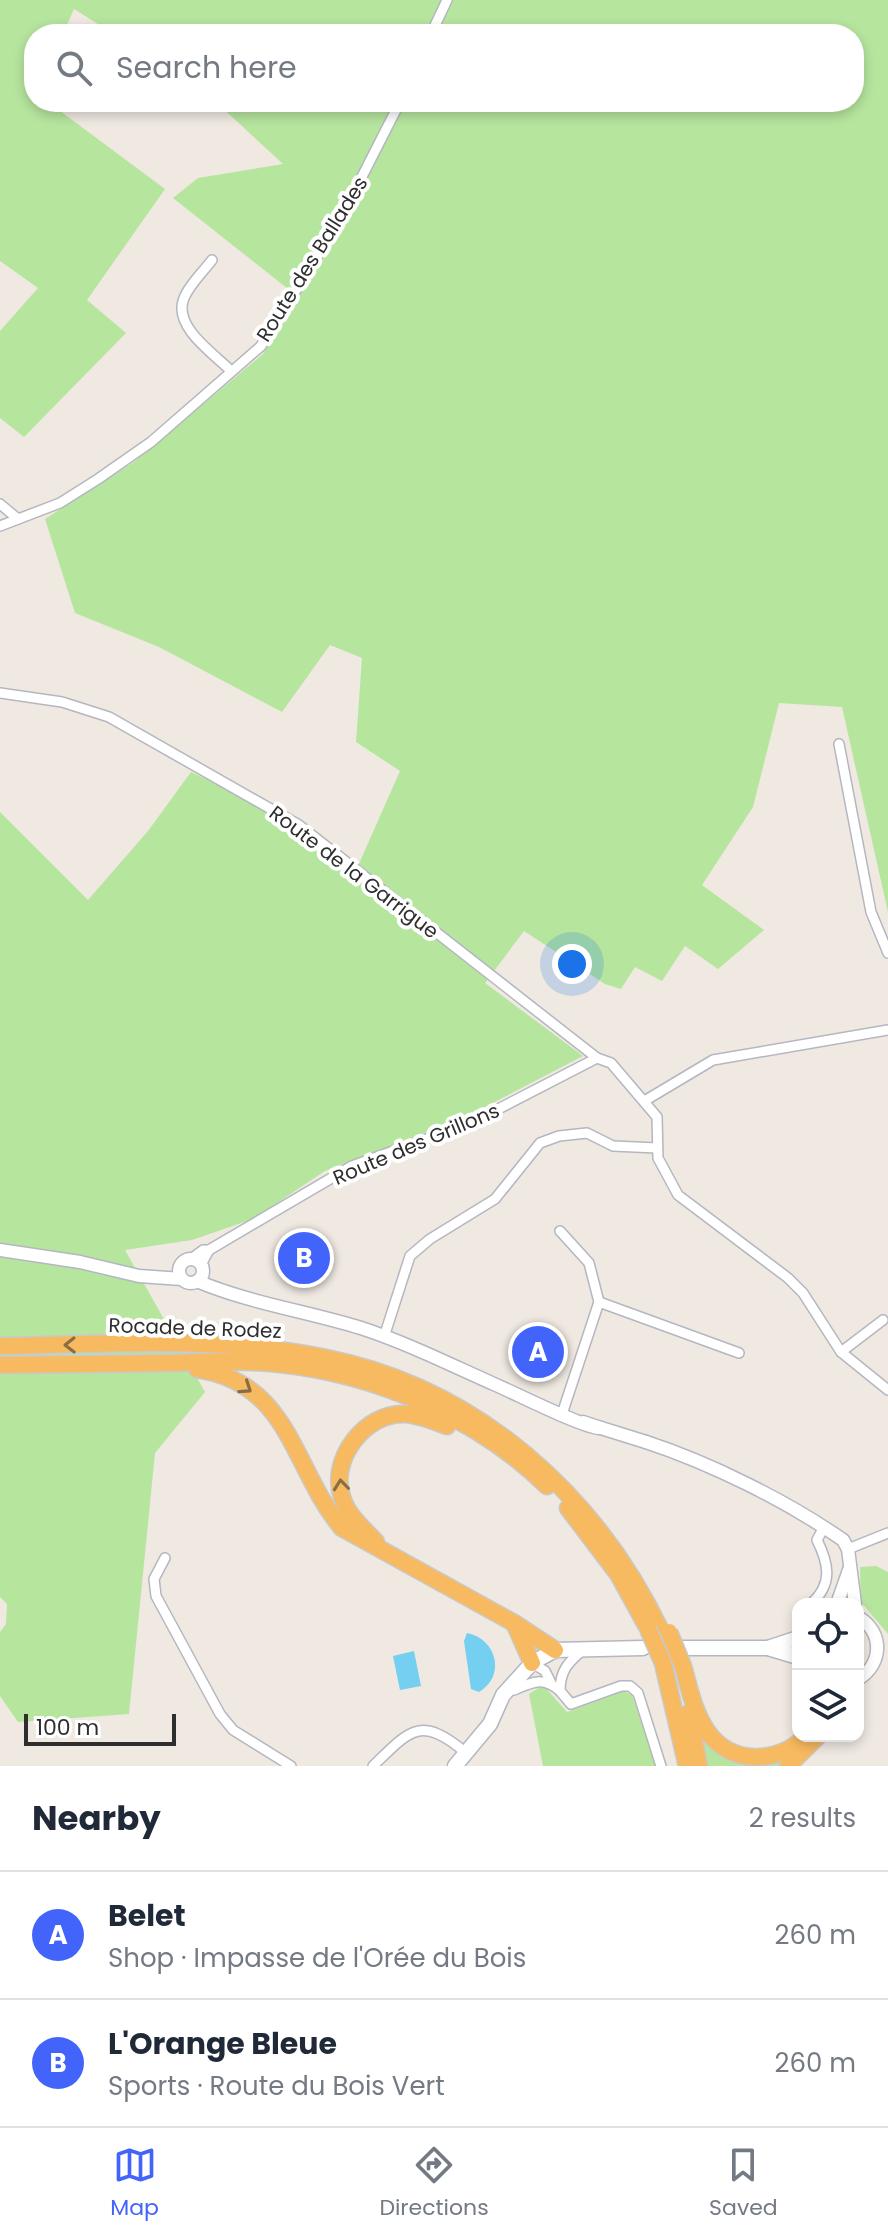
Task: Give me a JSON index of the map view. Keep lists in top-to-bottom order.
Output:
{
  "streets": {
    "highway": ["Rocade de Rodez"],
    "street": ["Route des Ballades", "Route de la Garrigue", "Route des Grillons"]
  },
  "crossings": [
    ["Route de la Garrigue", "Route des Grillons"]
  ],
  "scale_bar": "100 m",
  "page": {
    "search": "Search here",
    "pins": ["B", "A"],
    "scale": "100 m",
    "heading": ["Nearby", "2 results"],
    "list": [
      {
        "mark": "A",
        "name": "Belet",
        "note": "Shop · Impasse de l'Orée du Bois",
        "value": "260 m"
      },
      {
        "mark": "B",
        "name": "L'Orange Bleue",
        "note": "Sports · Route du Bois Vert",
        "value": "260 m"
      }
    ],
    "nav": ["Map", "Directions", "Saved"]
  }
}
